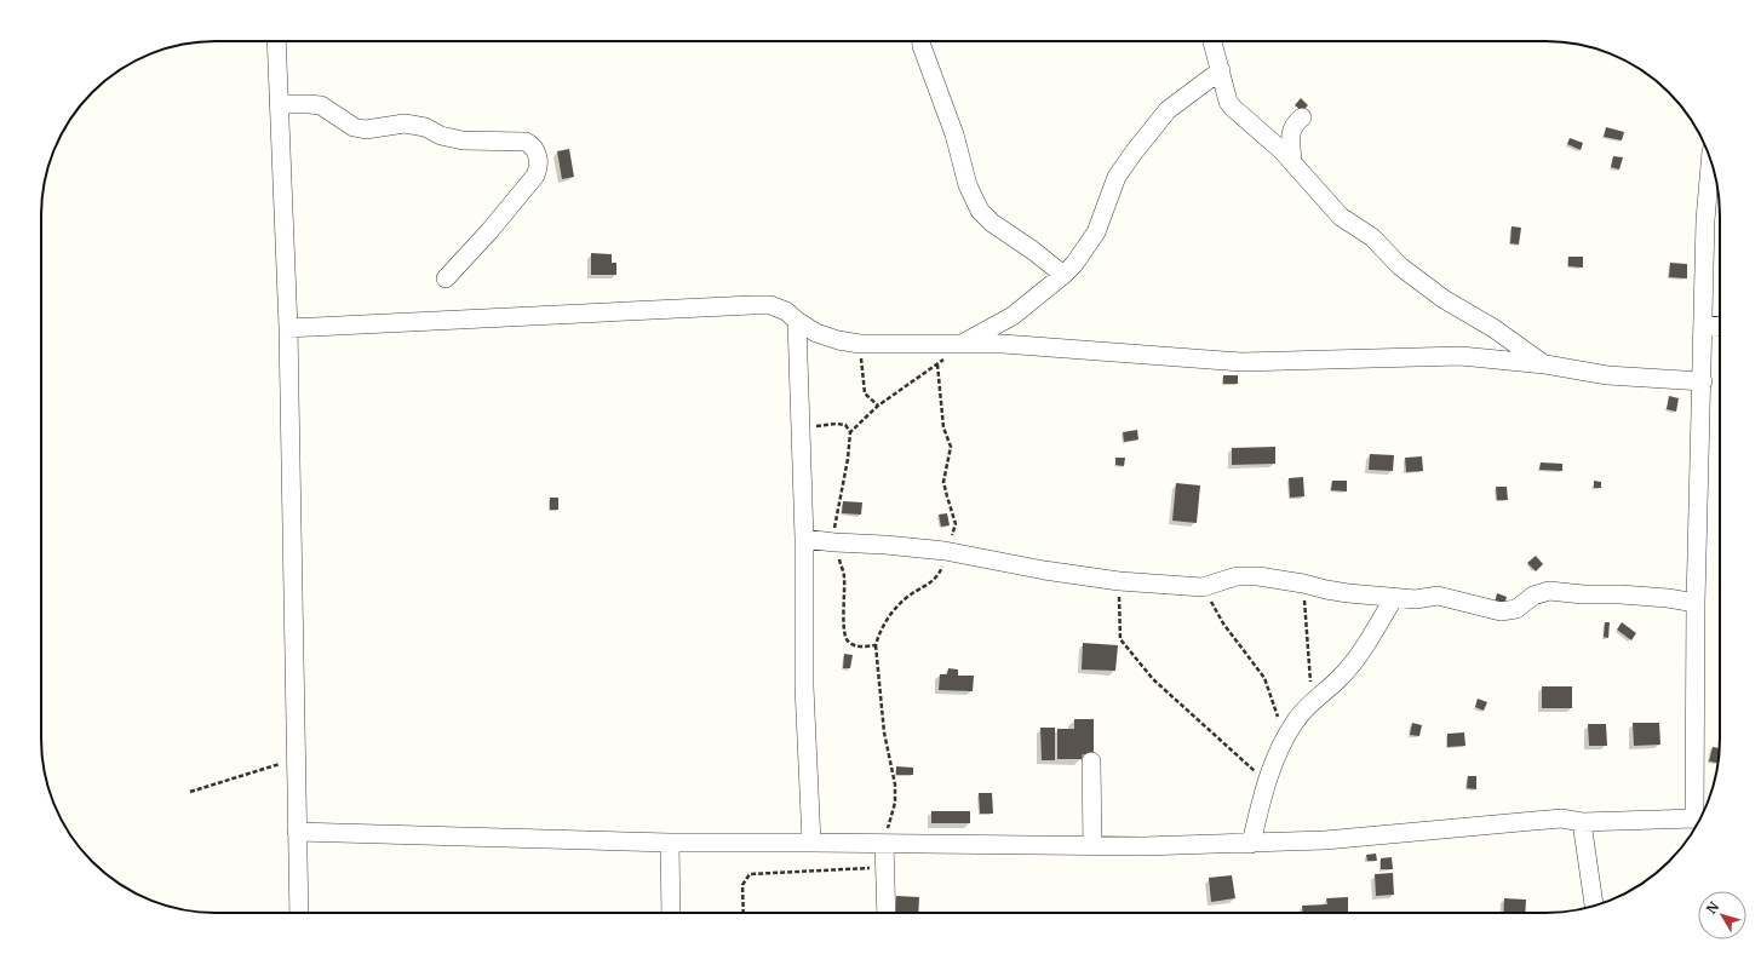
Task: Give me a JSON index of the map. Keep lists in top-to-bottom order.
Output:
{
  "north": "top left"
}
